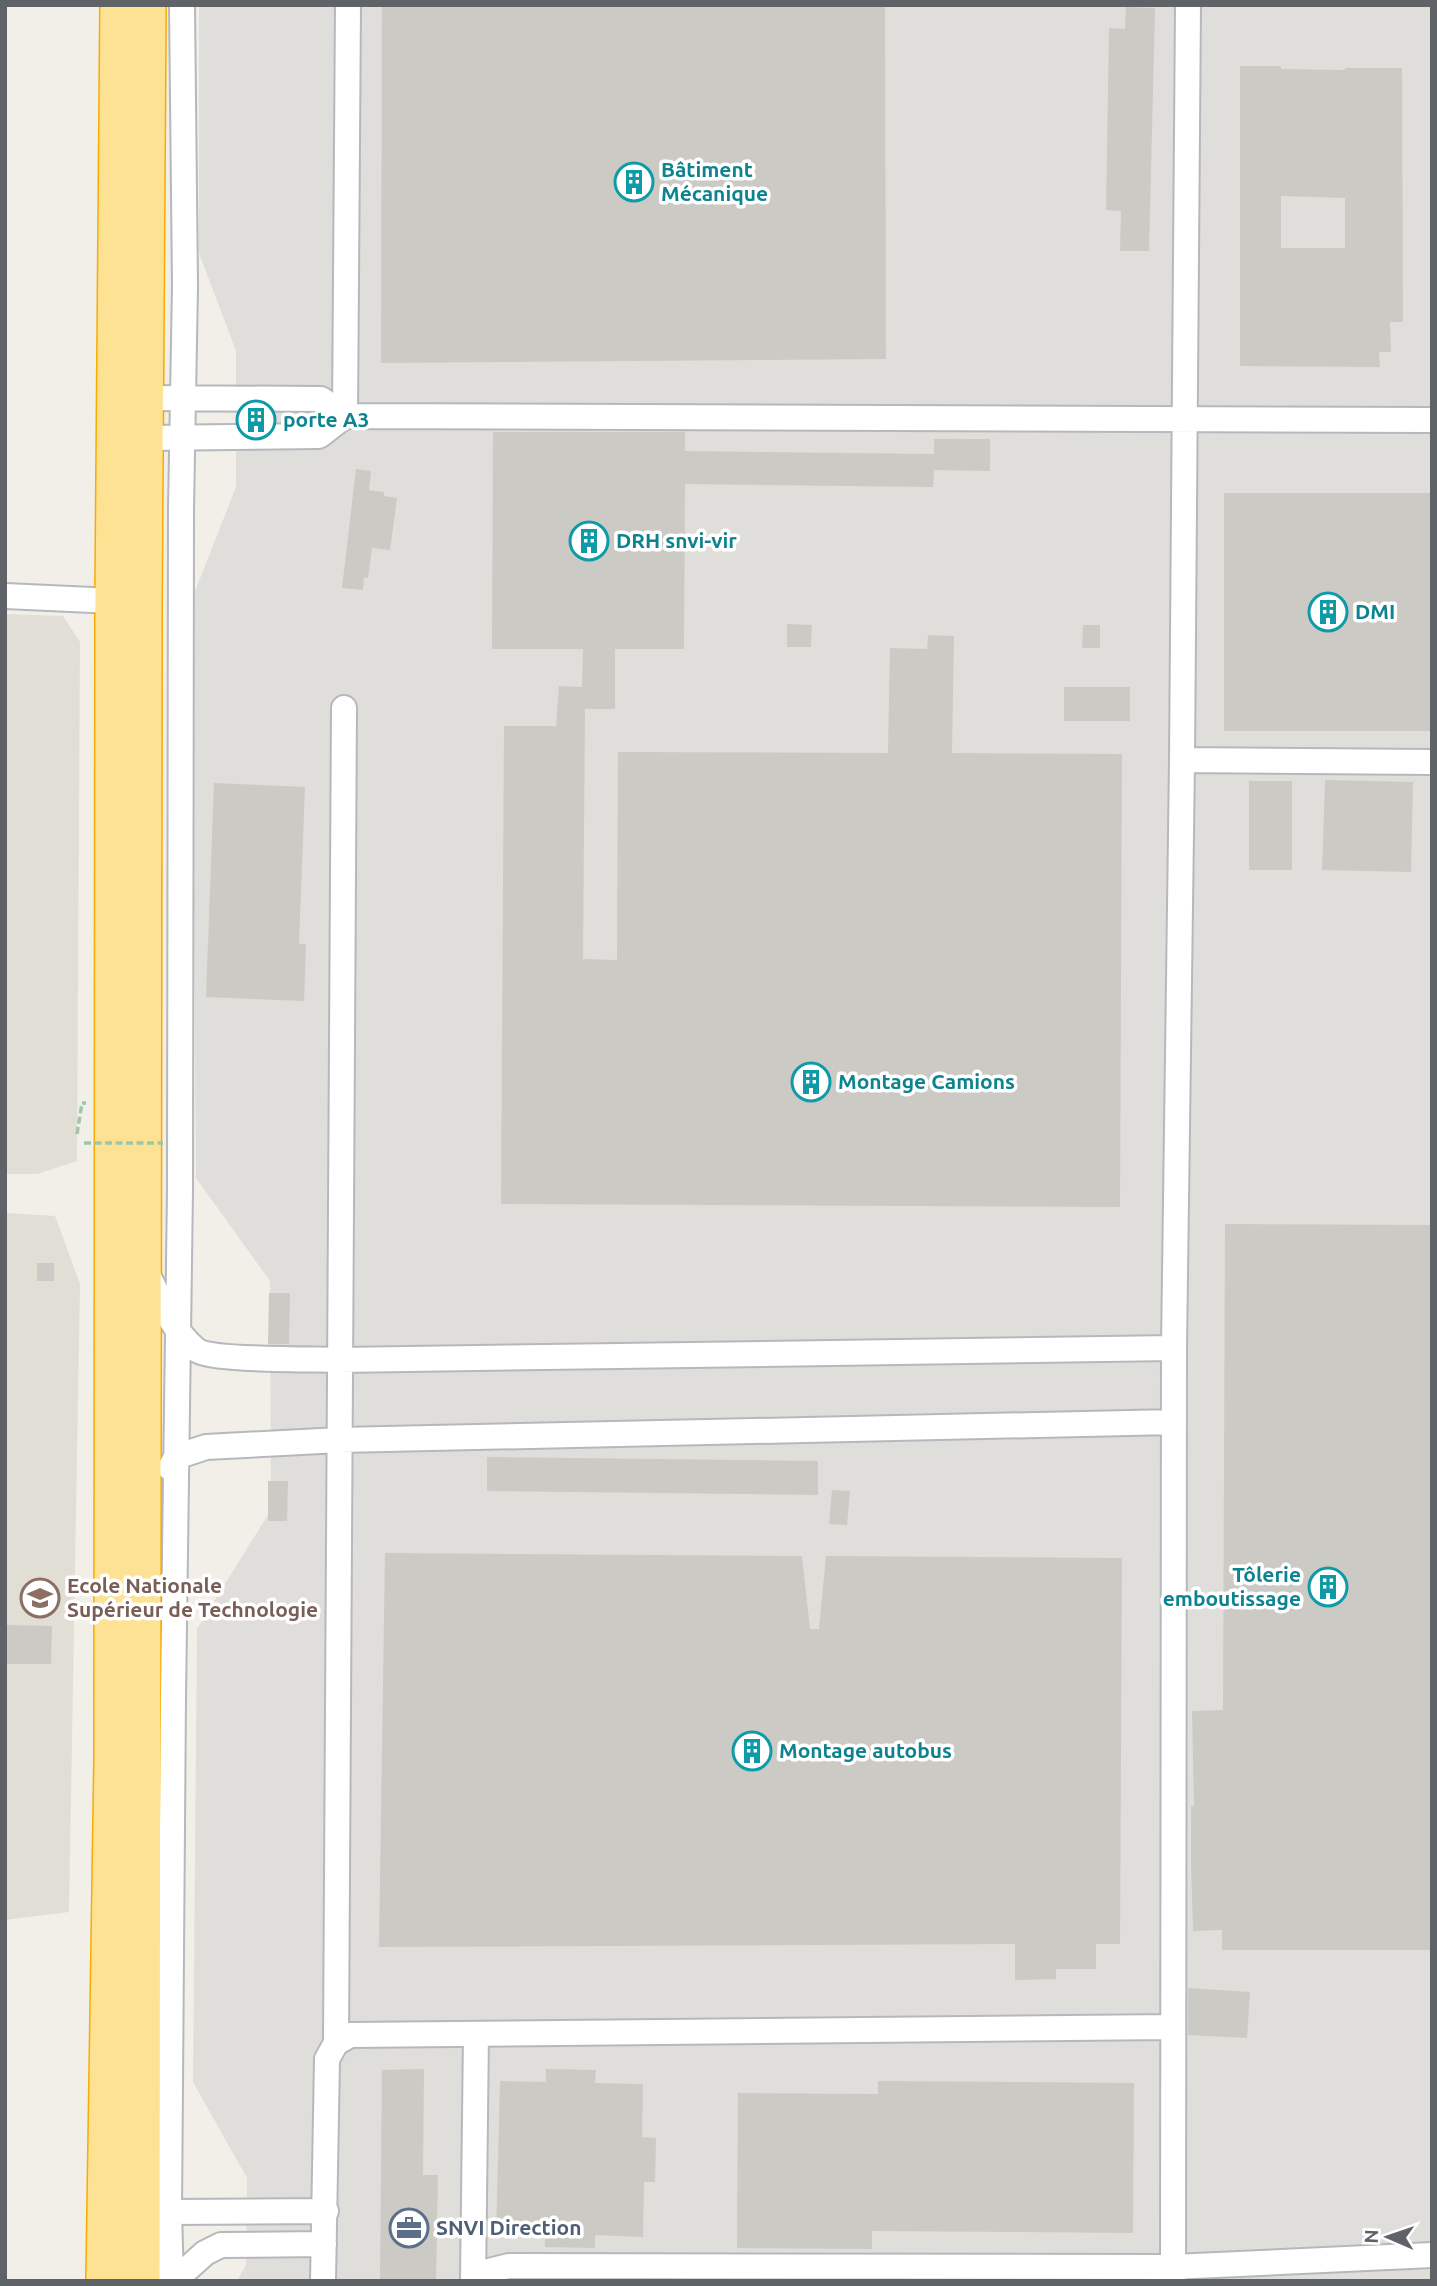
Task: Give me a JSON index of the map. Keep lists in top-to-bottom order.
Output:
{
  "places": {
    "building": [
      "Bâtiment Mécanique",
      "porte A3",
      "DRH snvi-vir",
      "DMI",
      "Montage Camions",
      "Tôlerie emboutissage",
      "Montage autobus"
    ],
    "school or university": ["Ecole Nationale Supérieur de Technologie"],
    "office": ["SNVI Direction"]
  },
  "north": "left"
}
